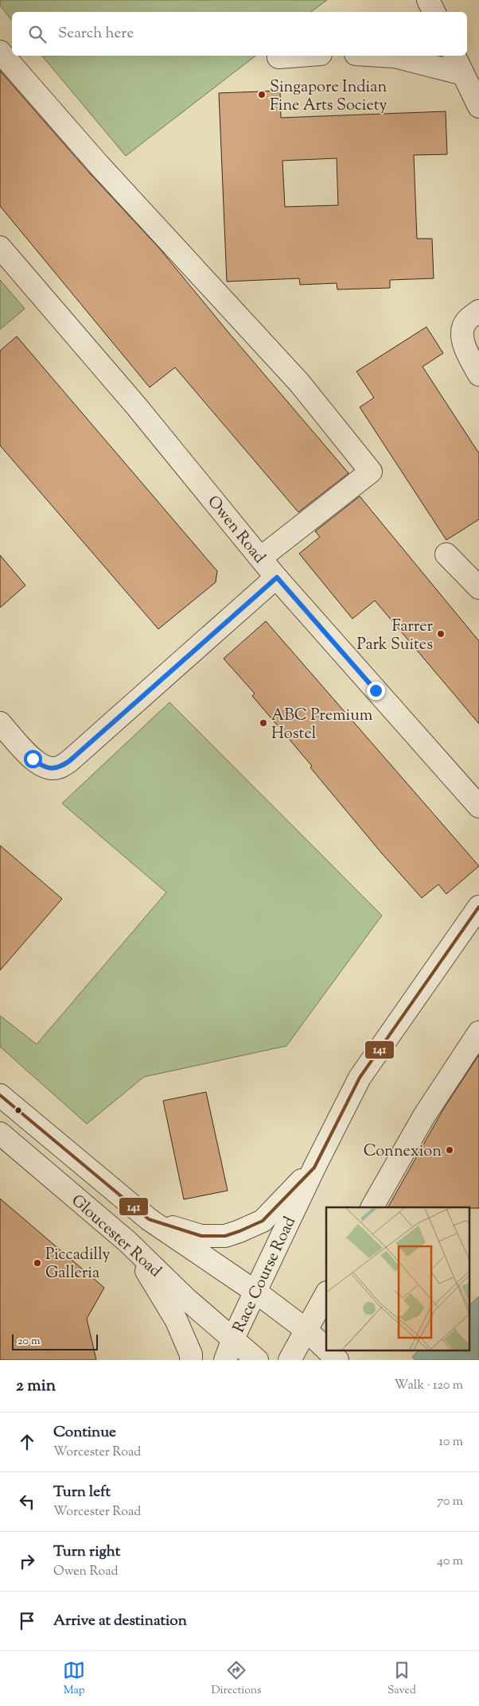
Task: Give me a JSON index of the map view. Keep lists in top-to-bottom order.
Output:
{
  "streets": {
    "street": ["Owen Road", "Gloucester Road", "Race Course Road"]
  },
  "crossings": [
    ["Gloucester Road", "Race Course Road"]
  ],
  "places": [
    "Singapore Indian Fine Arts Society",
    "Farrer Park Suites",
    "ABC Premium Hostel",
    "Connexion",
    "Piccadilly Galleria"
  ],
  "lines": ["transit line 141"],
  "scale_bar": "20 m",
  "page": {
    "search": "Search here",
    "scale": "20 m",
    "heading": ["2 min", "Walk · 120 m"],
    "list": [
      ["Continue", "Worcester Road", "10 m"],
      ["Turn left", "Worcester Road", "70 m"],
      ["Turn right", "Owen Road", "40 m"],
      "Arrive at destination"
    ],
    "nav": ["Map", "Directions", "Saved"]
  }
}
